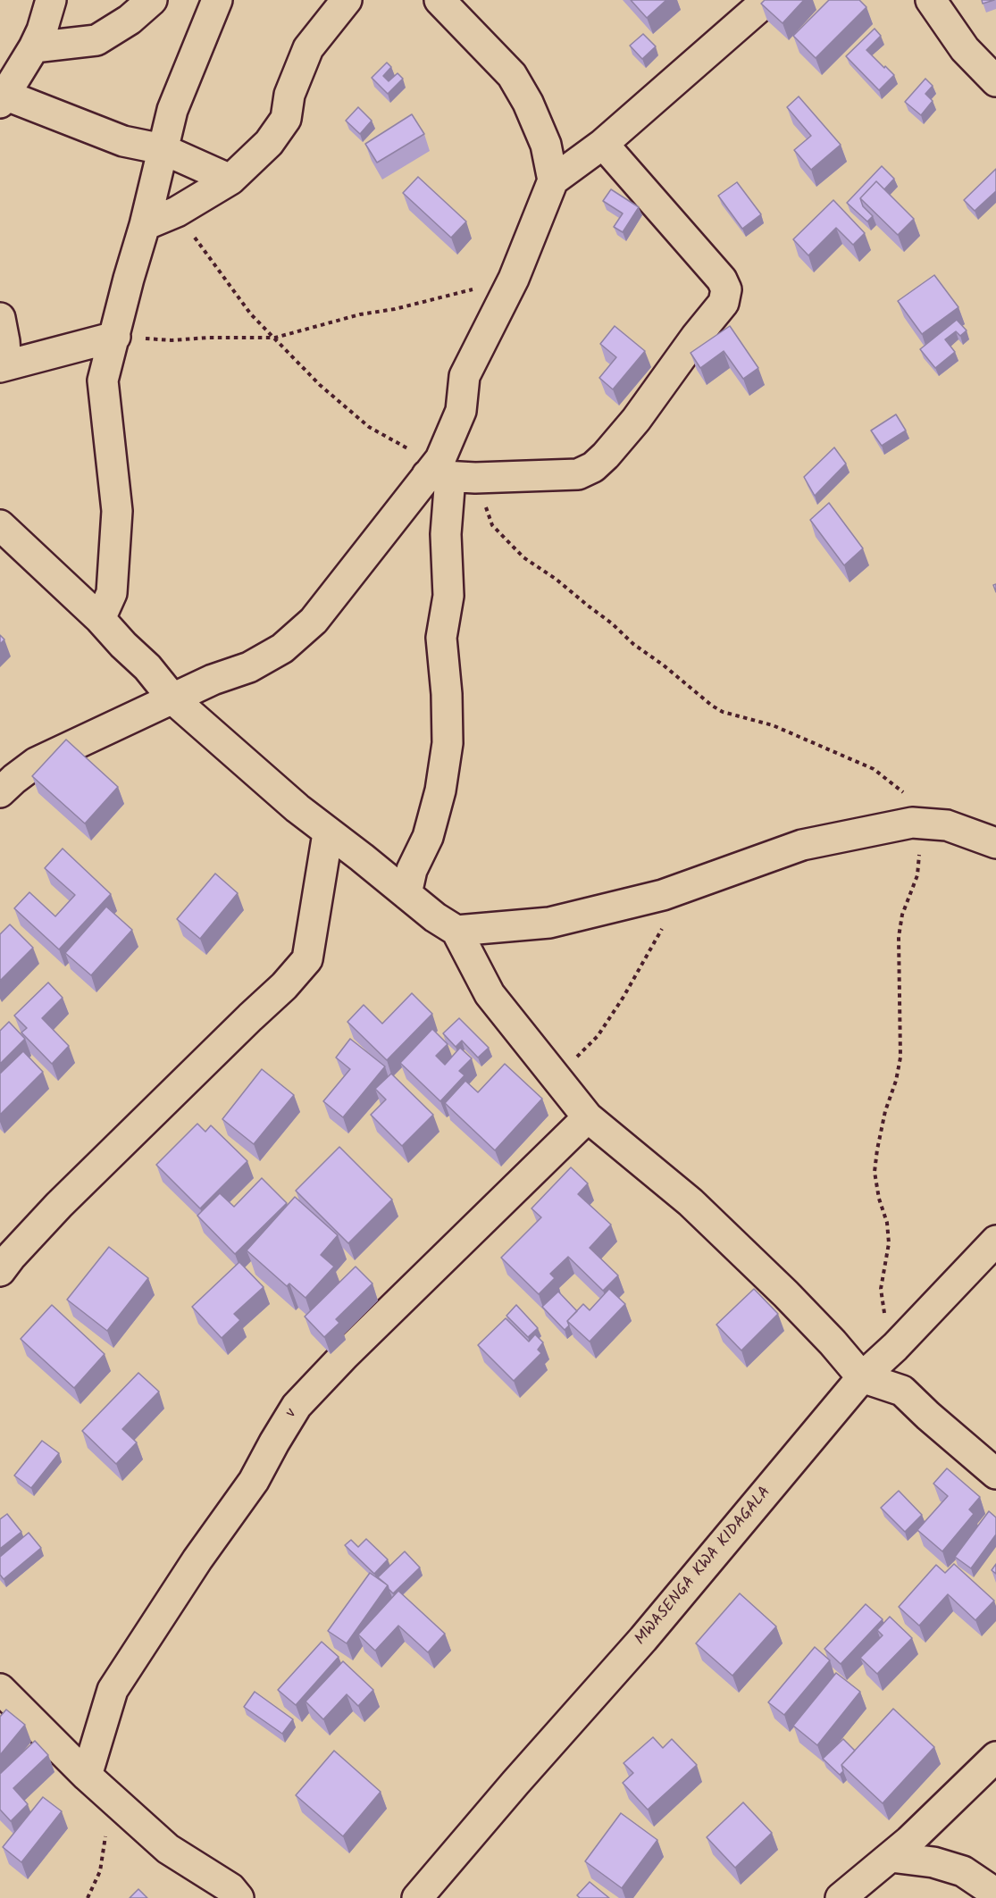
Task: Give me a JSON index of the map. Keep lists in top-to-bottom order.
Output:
{
  "streets": {
    "street": ["v", "MWASENGA KWA KIDAGALA"]
  }
}
